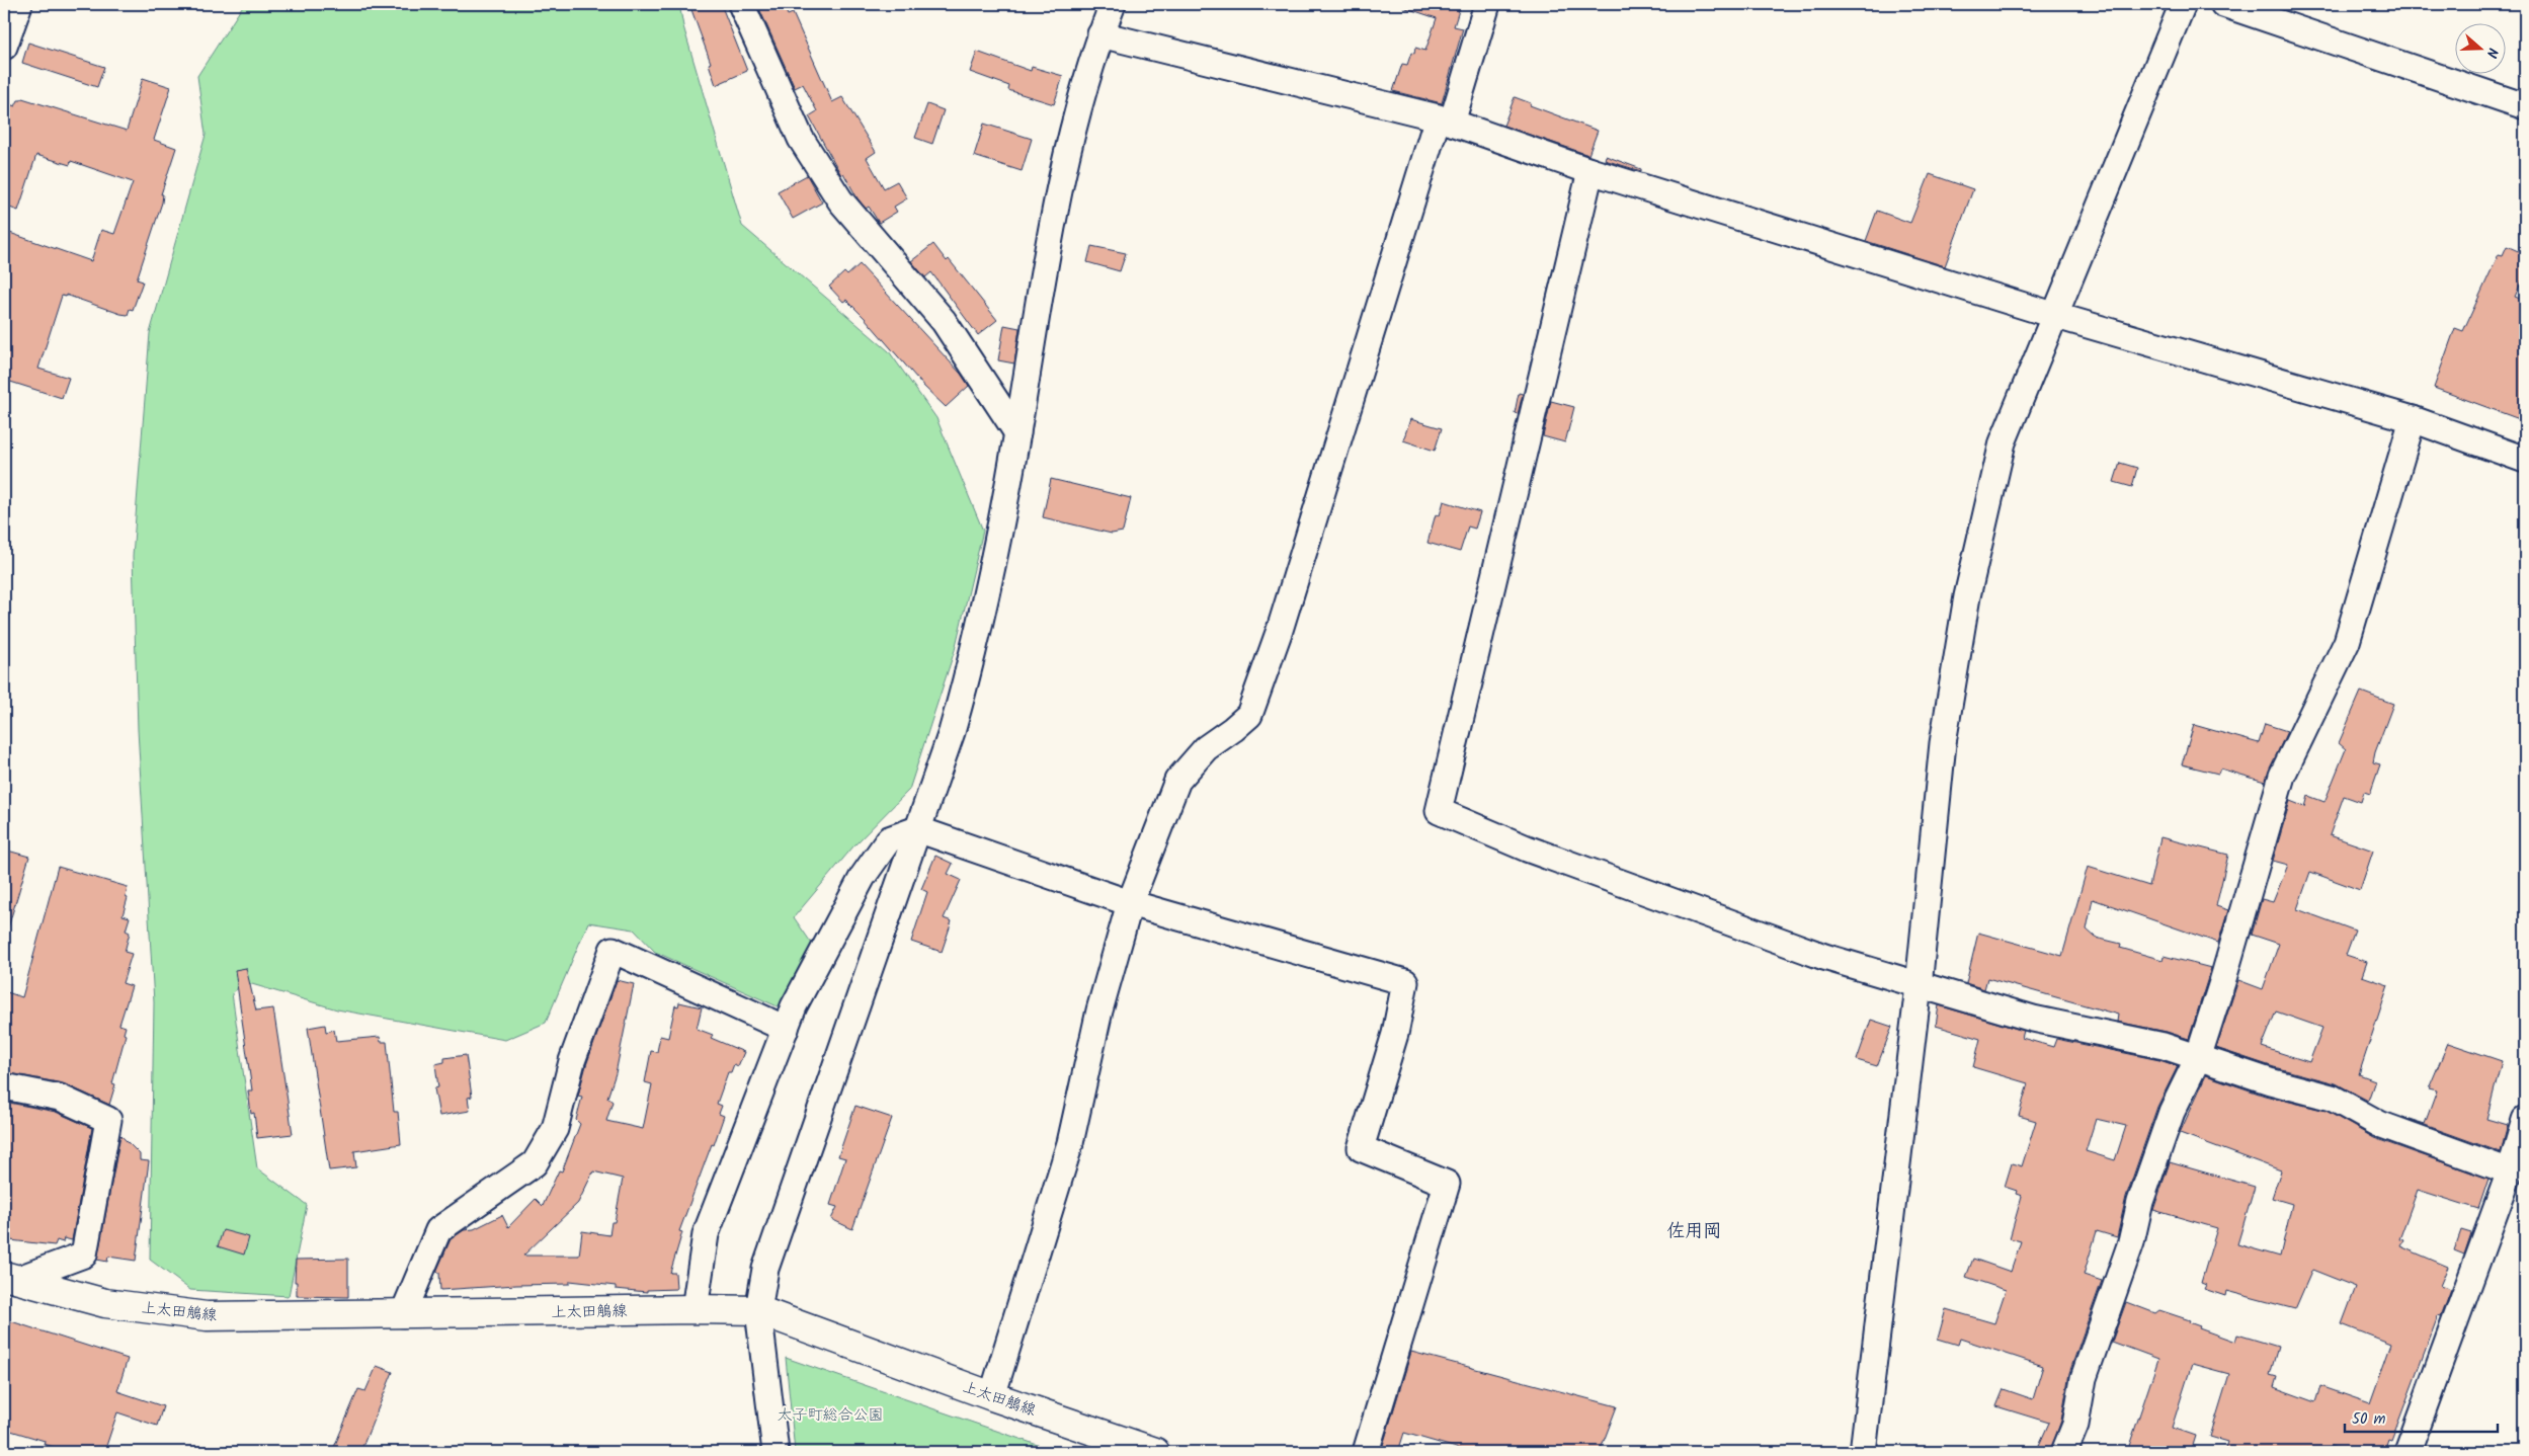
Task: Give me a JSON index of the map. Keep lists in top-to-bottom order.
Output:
{
  "streets": {
    "main road": ["上太田鵤線"]
  },
  "districts": ["佐用岡"],
  "parks": ["太子町総合公園"],
  "scale_bar": "50 m",
  "north": "right"
}
